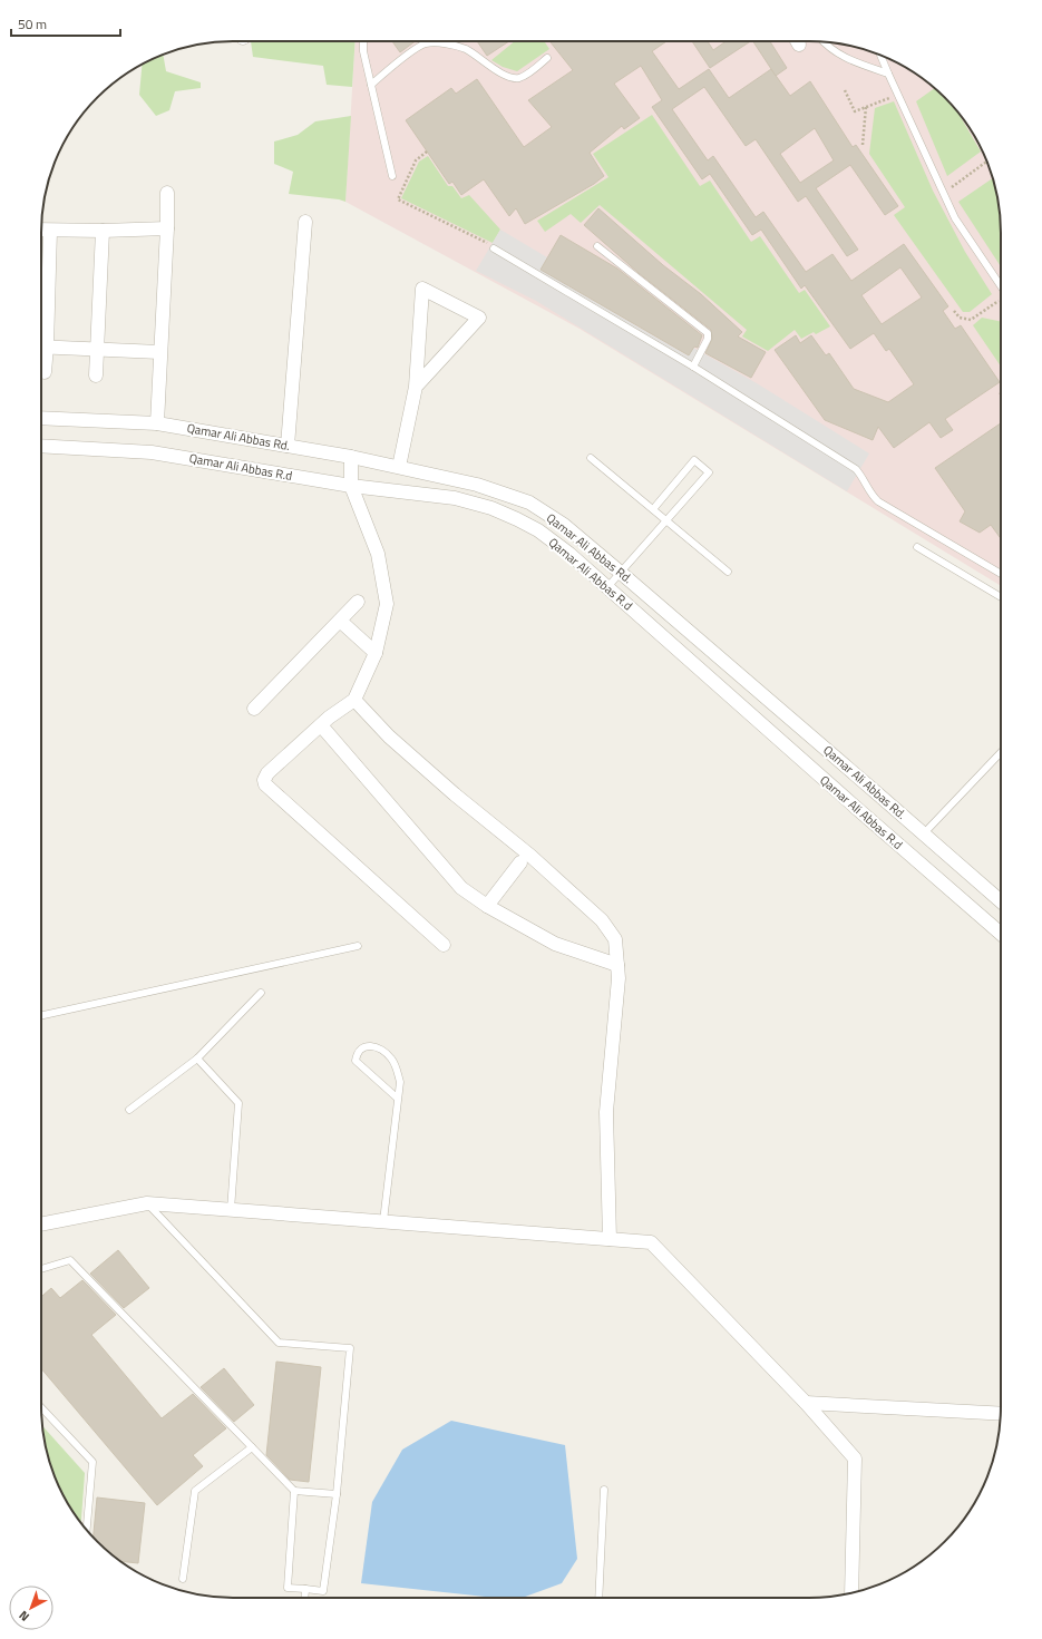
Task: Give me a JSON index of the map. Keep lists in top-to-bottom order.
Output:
{
  "streets": {
    "street": ["Qamar Ali Abbas Rd.", "Qamar Ali Abbas R.d"]
  },
  "scale_bar": "50 m",
  "north": "bottom left"
}
